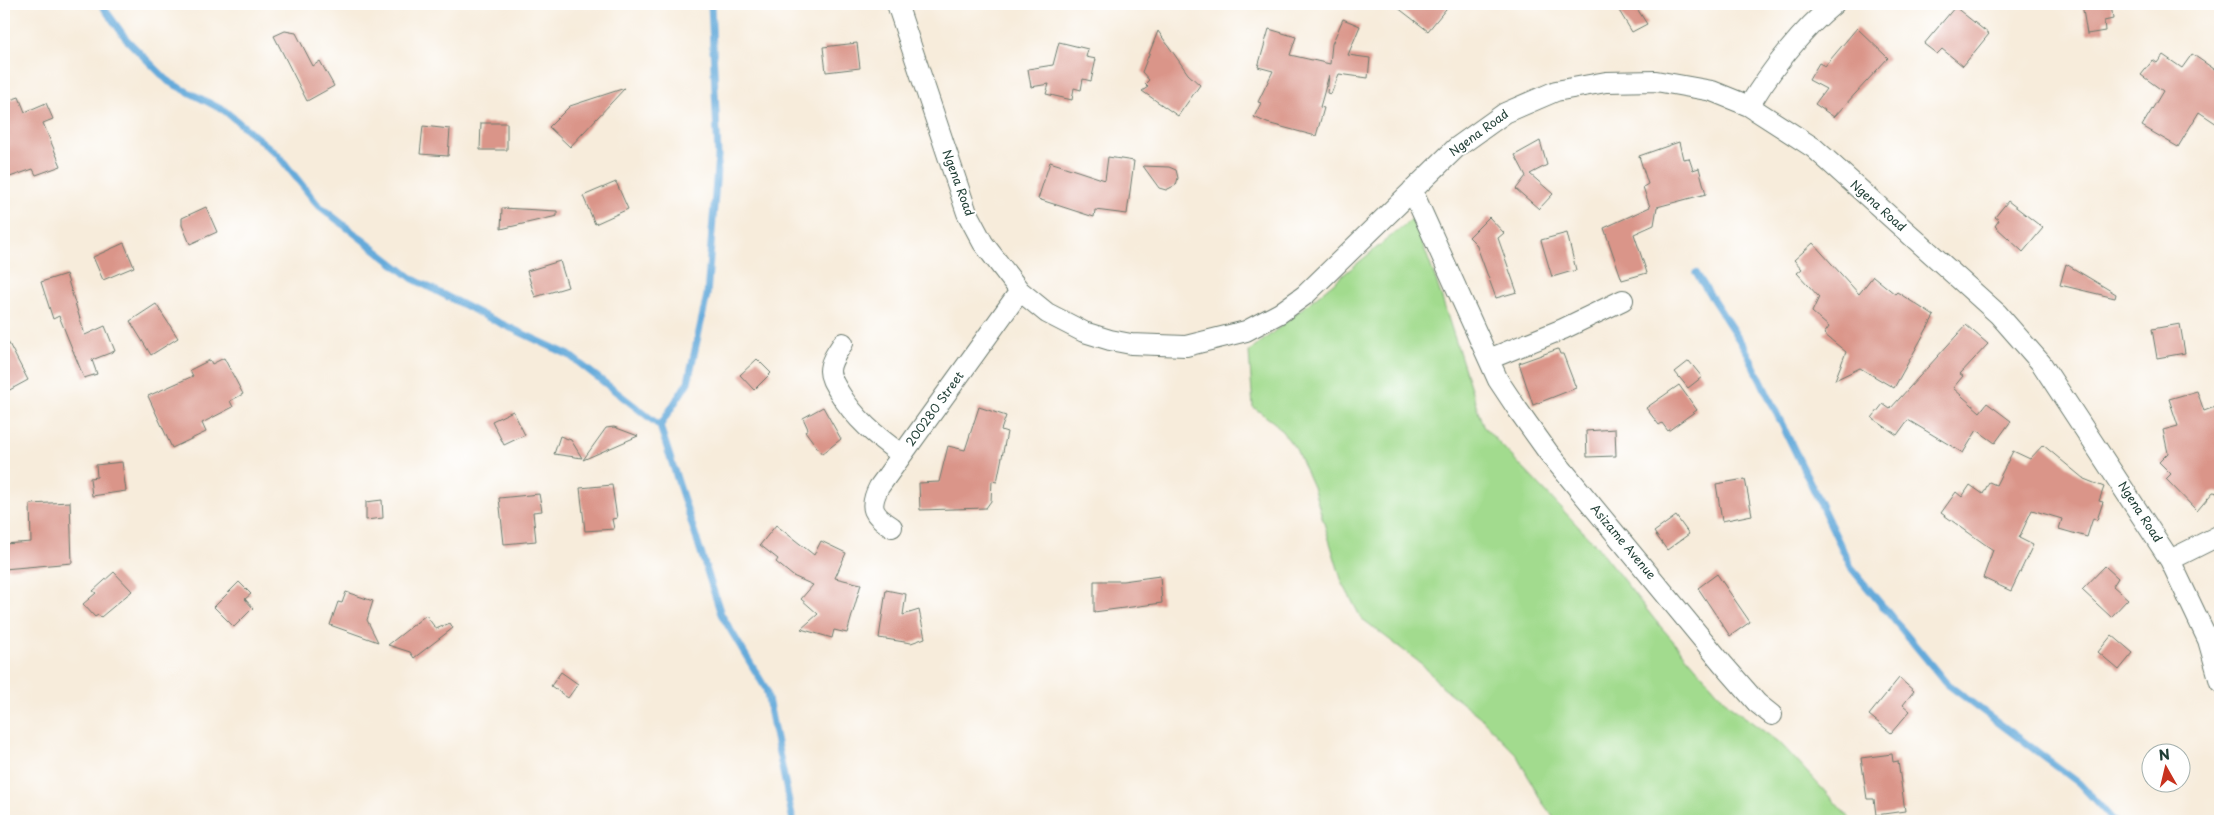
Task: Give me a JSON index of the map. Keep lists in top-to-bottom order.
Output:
{
  "streets": {
    "street": ["Ngena Road", "200280 Street", "Asizame Avenue"]
  },
  "crossings": [
    ["Ngena Road", "200280 Street"],
    ["Ngena Road", "Asizame Avenue"]
  ],
  "north": "top"
}
